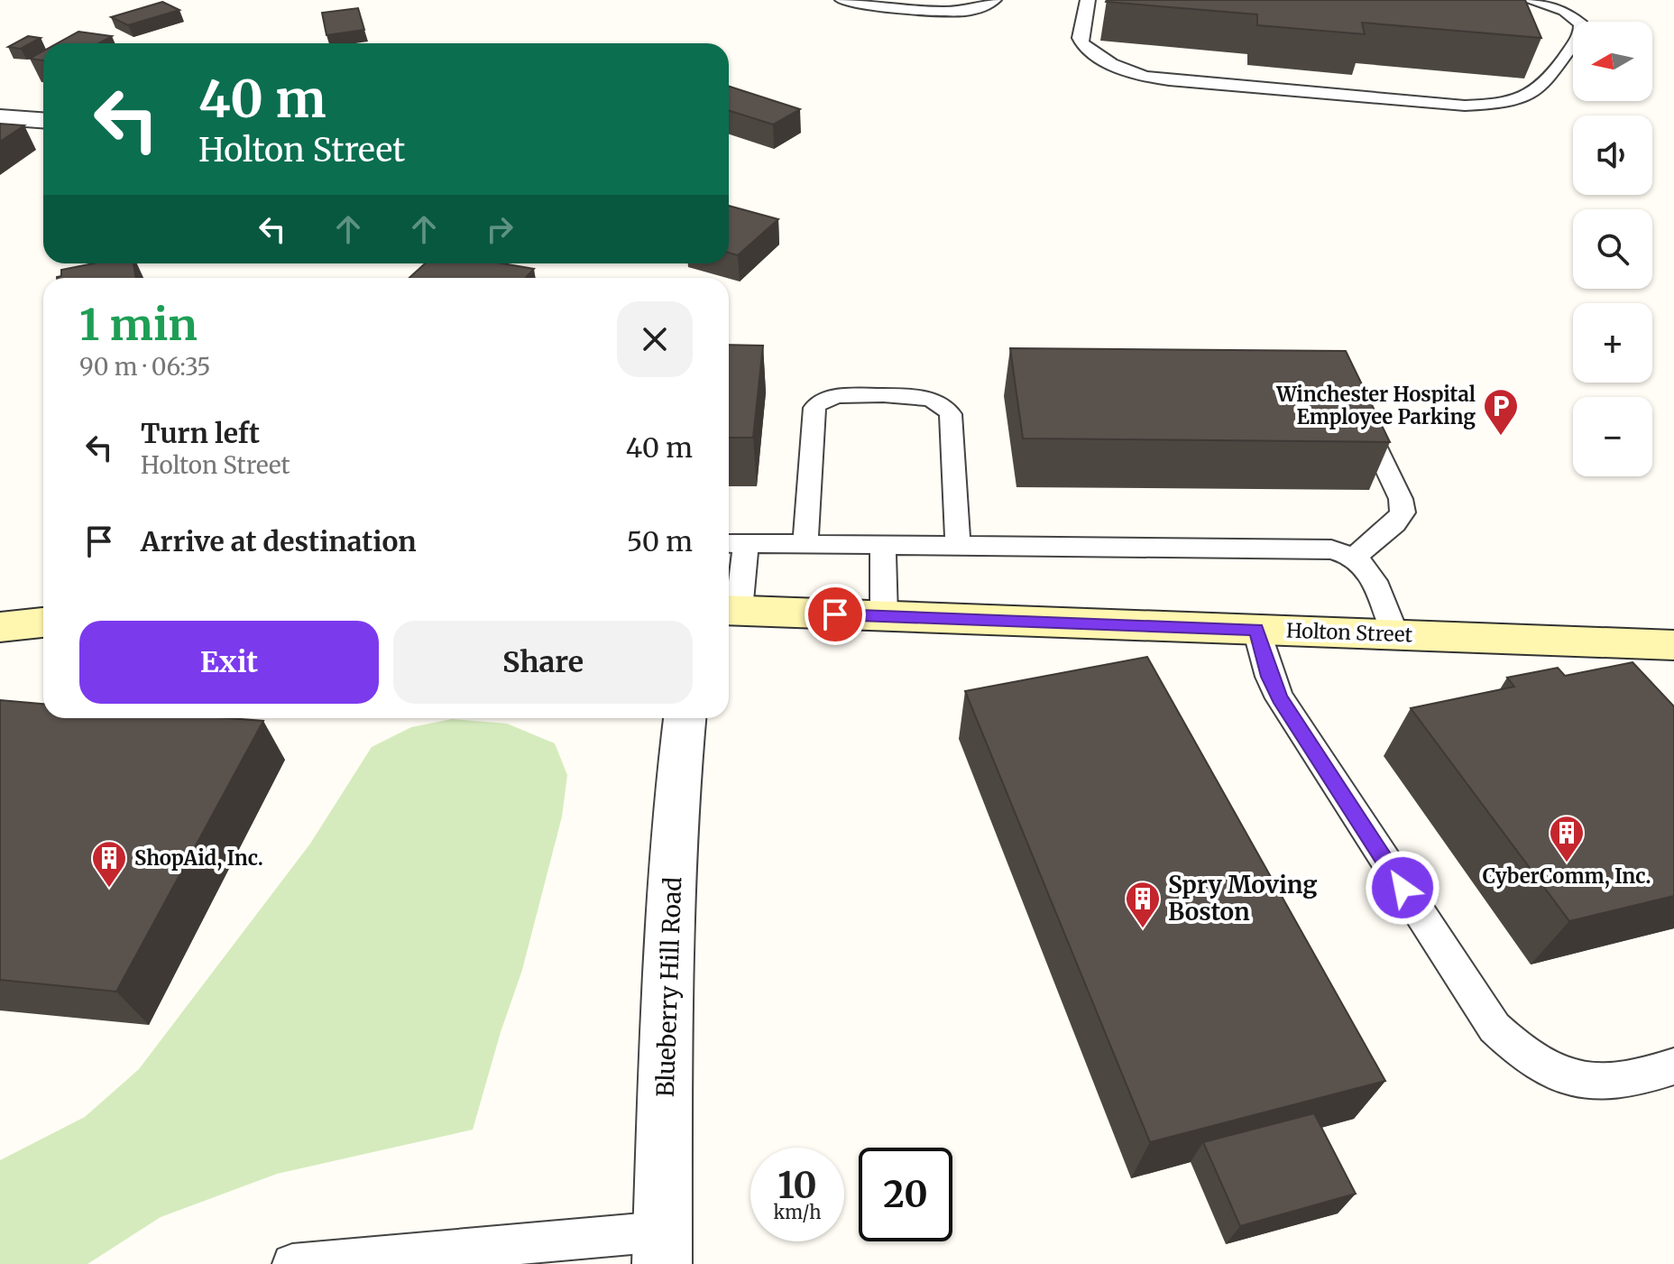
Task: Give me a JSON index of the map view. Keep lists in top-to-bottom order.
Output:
{
  "streets": {
    "street": ["Holton Street", "Blueberry Hill Road"]
  },
  "places": {
    "parking": ["Winchester Hospital Employee Parking"],
    "building": ["CyberComm, Inc.", "ShopAid, Inc.", "Spry Moving Boston"]
  },
  "north": "left",
  "page": {
    "map_buttons": ["+", "−"],
    "turn": ["40 m", "Holton Street"],
    "heading": ["1 min", "90 m · 06:35"],
    "list": [
      {
        "name": "Turn left",
        "note": "Holton Street",
        "value": "40 m"
      },
      {
        "name": "Arrive at destination",
        "value": "50 m"
      }
    ],
    "buttons": ["Exit", "Share"],
    "speed": "10 km/h",
    "limit": "20"
  }
}
